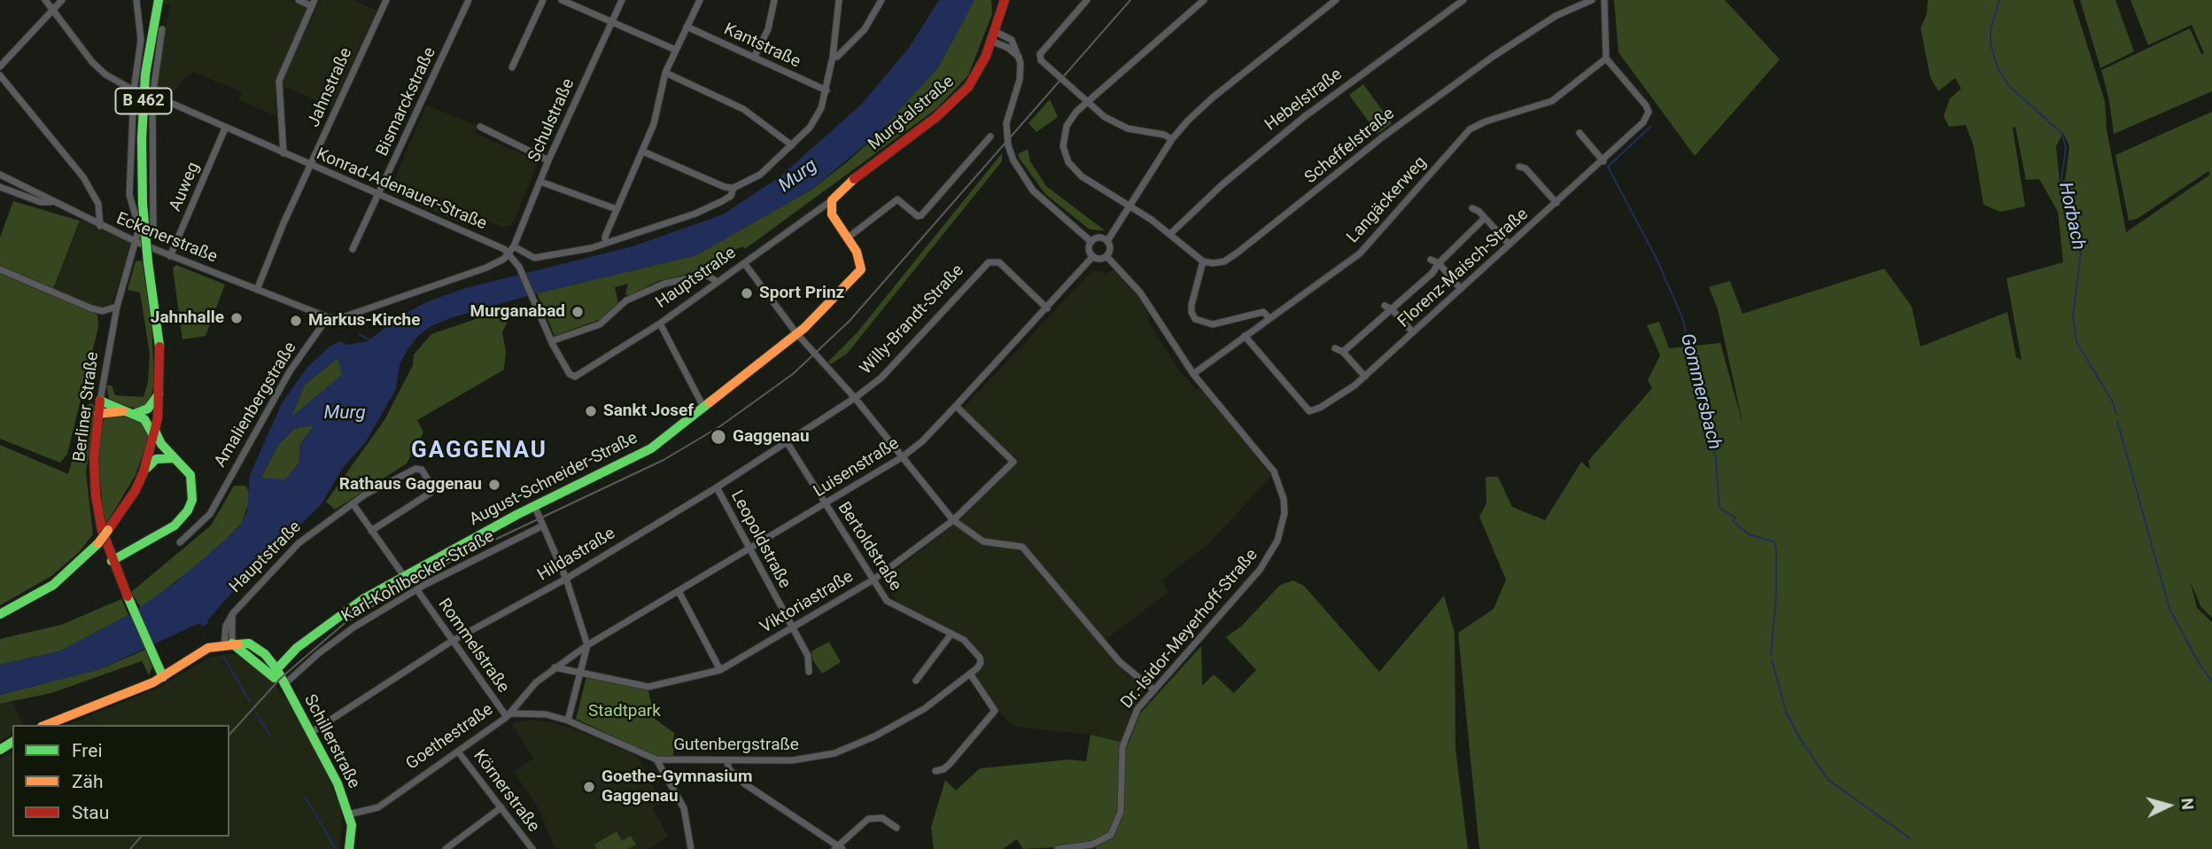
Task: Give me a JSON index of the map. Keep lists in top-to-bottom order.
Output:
{
  "streets": {
    "main road": [
      "B 462",
      "Murgtalstraße",
      "Berliner Straße",
      "August-Schneider-Straße",
      "Schillerstraße"
    ],
    "street": [
      "Kantstraße",
      "Jahnstraße",
      "Hebelstraße",
      "Bismarckstraße",
      "Schulstraße",
      "Scheffelstraße",
      "Auweg",
      "Konrad-Adenauer-Straße",
      "Langäckerweg",
      "Eckenerstraße",
      "Florenz-Maisch-Straße",
      "Hauptstraße",
      "Willy-Brandt-Straße",
      "Amalienbergstraße",
      "Luisenstraße",
      "Leopoldstraße",
      "Bertoldstraße",
      "Hildastraße",
      "Karl-Kohlbecker-Straße",
      "Viktoriastraße",
      "Dr.-Isidor-Meyerhoff-Straße",
      "Rommelstraße",
      "Goethestraße",
      "Gutenbergstraße",
      "Körnerstraße"
    ]
  },
  "crossings": [
    ["Jahnstraße", "Konrad-Adenauer-Straße"],
    ["Jahnstraße", "Eckenerstraße"],
    ["Bismarckstraße", "Konrad-Adenauer-Straße"],
    ["Murgtalstraße", "Hauptstraße"],
    ["Murgtalstraße", "August-Schneider-Straße"],
    ["Schulstraße", "Konrad-Adenauer-Straße"],
    ["Auweg", "Konrad-Adenauer-Straße"],
    ["Auweg", "Eckenerstraße"],
    ["Konrad-Adenauer-Straße", "Hauptstraße"],
    ["Langäckerweg", "Florenz-Maisch-Straße"],
    ["Langäckerweg", "Dr.-Isidor-Meyerhoff-Straße"],
    ["Eckenerstraße", "Amalienbergstraße"],
    ["Eckenerstraße", "Berliner Straße"],
    ["Hauptstraße", "August-Schneider-Straße"],
    ["Willy-Brandt-Straße", "Luisenstraße"],
    ["Willy-Brandt-Straße", "Hildastraße"],
    ["Luisenstraße", "Leopoldstraße"],
    ["Luisenstraße", "Bertoldstraße"],
    ["Luisenstraße", "Viktoriastraße"],
    ["Luisenstraße", "Dr.-Isidor-Meyerhoff-Straße"],
    ["Luisenstraße", "Goethestraße"],
    ["August-Schneider-Straße", "Schillerstraße"],
    ["Leopoldstraße", "Hildastraße"],
    ["Leopoldstraße", "Viktoriastraße"],
    ["Bertoldstraße", "Hildastraße"],
    ["Bertoldstraße", "Viktoriastraße"],
    ["Bertoldstraße", "Gutenbergstraße"],
    ["Hildastraße", "Rommelstraße"],
    ["Hildastraße", "Schillerstraße"],
    ["Karl-Kohlbecker-Straße", "Rommelstraße"],
    ["Karl-Kohlbecker-Straße", "Schillerstraße"],
    ["Viktoriastraße", "Goethestraße"],
    ["Rommelstraße", "Goethestraße"],
    ["Rommelstraße", "Gutenbergstraße"],
    ["Goethestraße", "Schillerstraße"],
    ["Goethestraße", "Gutenbergstraße"],
    ["Goethestraße", "Körnerstraße"]
  ],
  "districts": ["GAGGENAU"],
  "water": ["Murg", "Horbach", "Gommersbach"],
  "parks": ["Stadtpark"],
  "places": [
    "Sport Prinz",
    "Murganabad",
    "Jahnhalle",
    "Markus-Kirche",
    "Sankt Josef",
    "Gaggenau",
    "Rathaus Gaggenau",
    "Goethe-Gymnasium Gaggenau"
  ],
  "legend": ["Frei", "Zäh", "Stau"],
  "north": "right"
}
